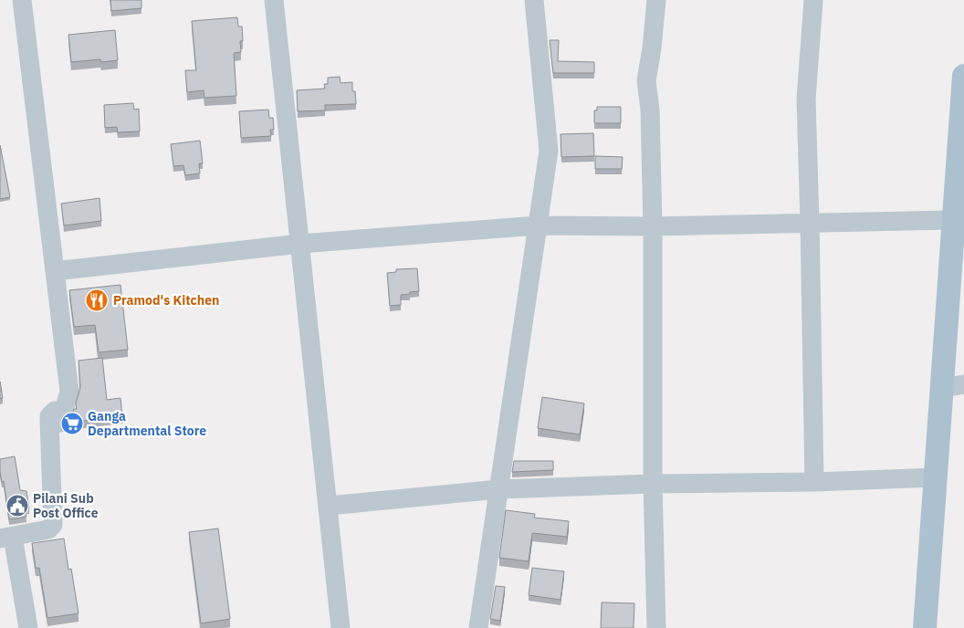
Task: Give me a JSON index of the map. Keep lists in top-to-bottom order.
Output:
{
  "places": {
    "restaurant": ["Pramod's Kitchen"],
    "supermarket": ["Ganga Departmental Store"],
    "public building": ["Pilani Sub Post Office"]
  }
}
